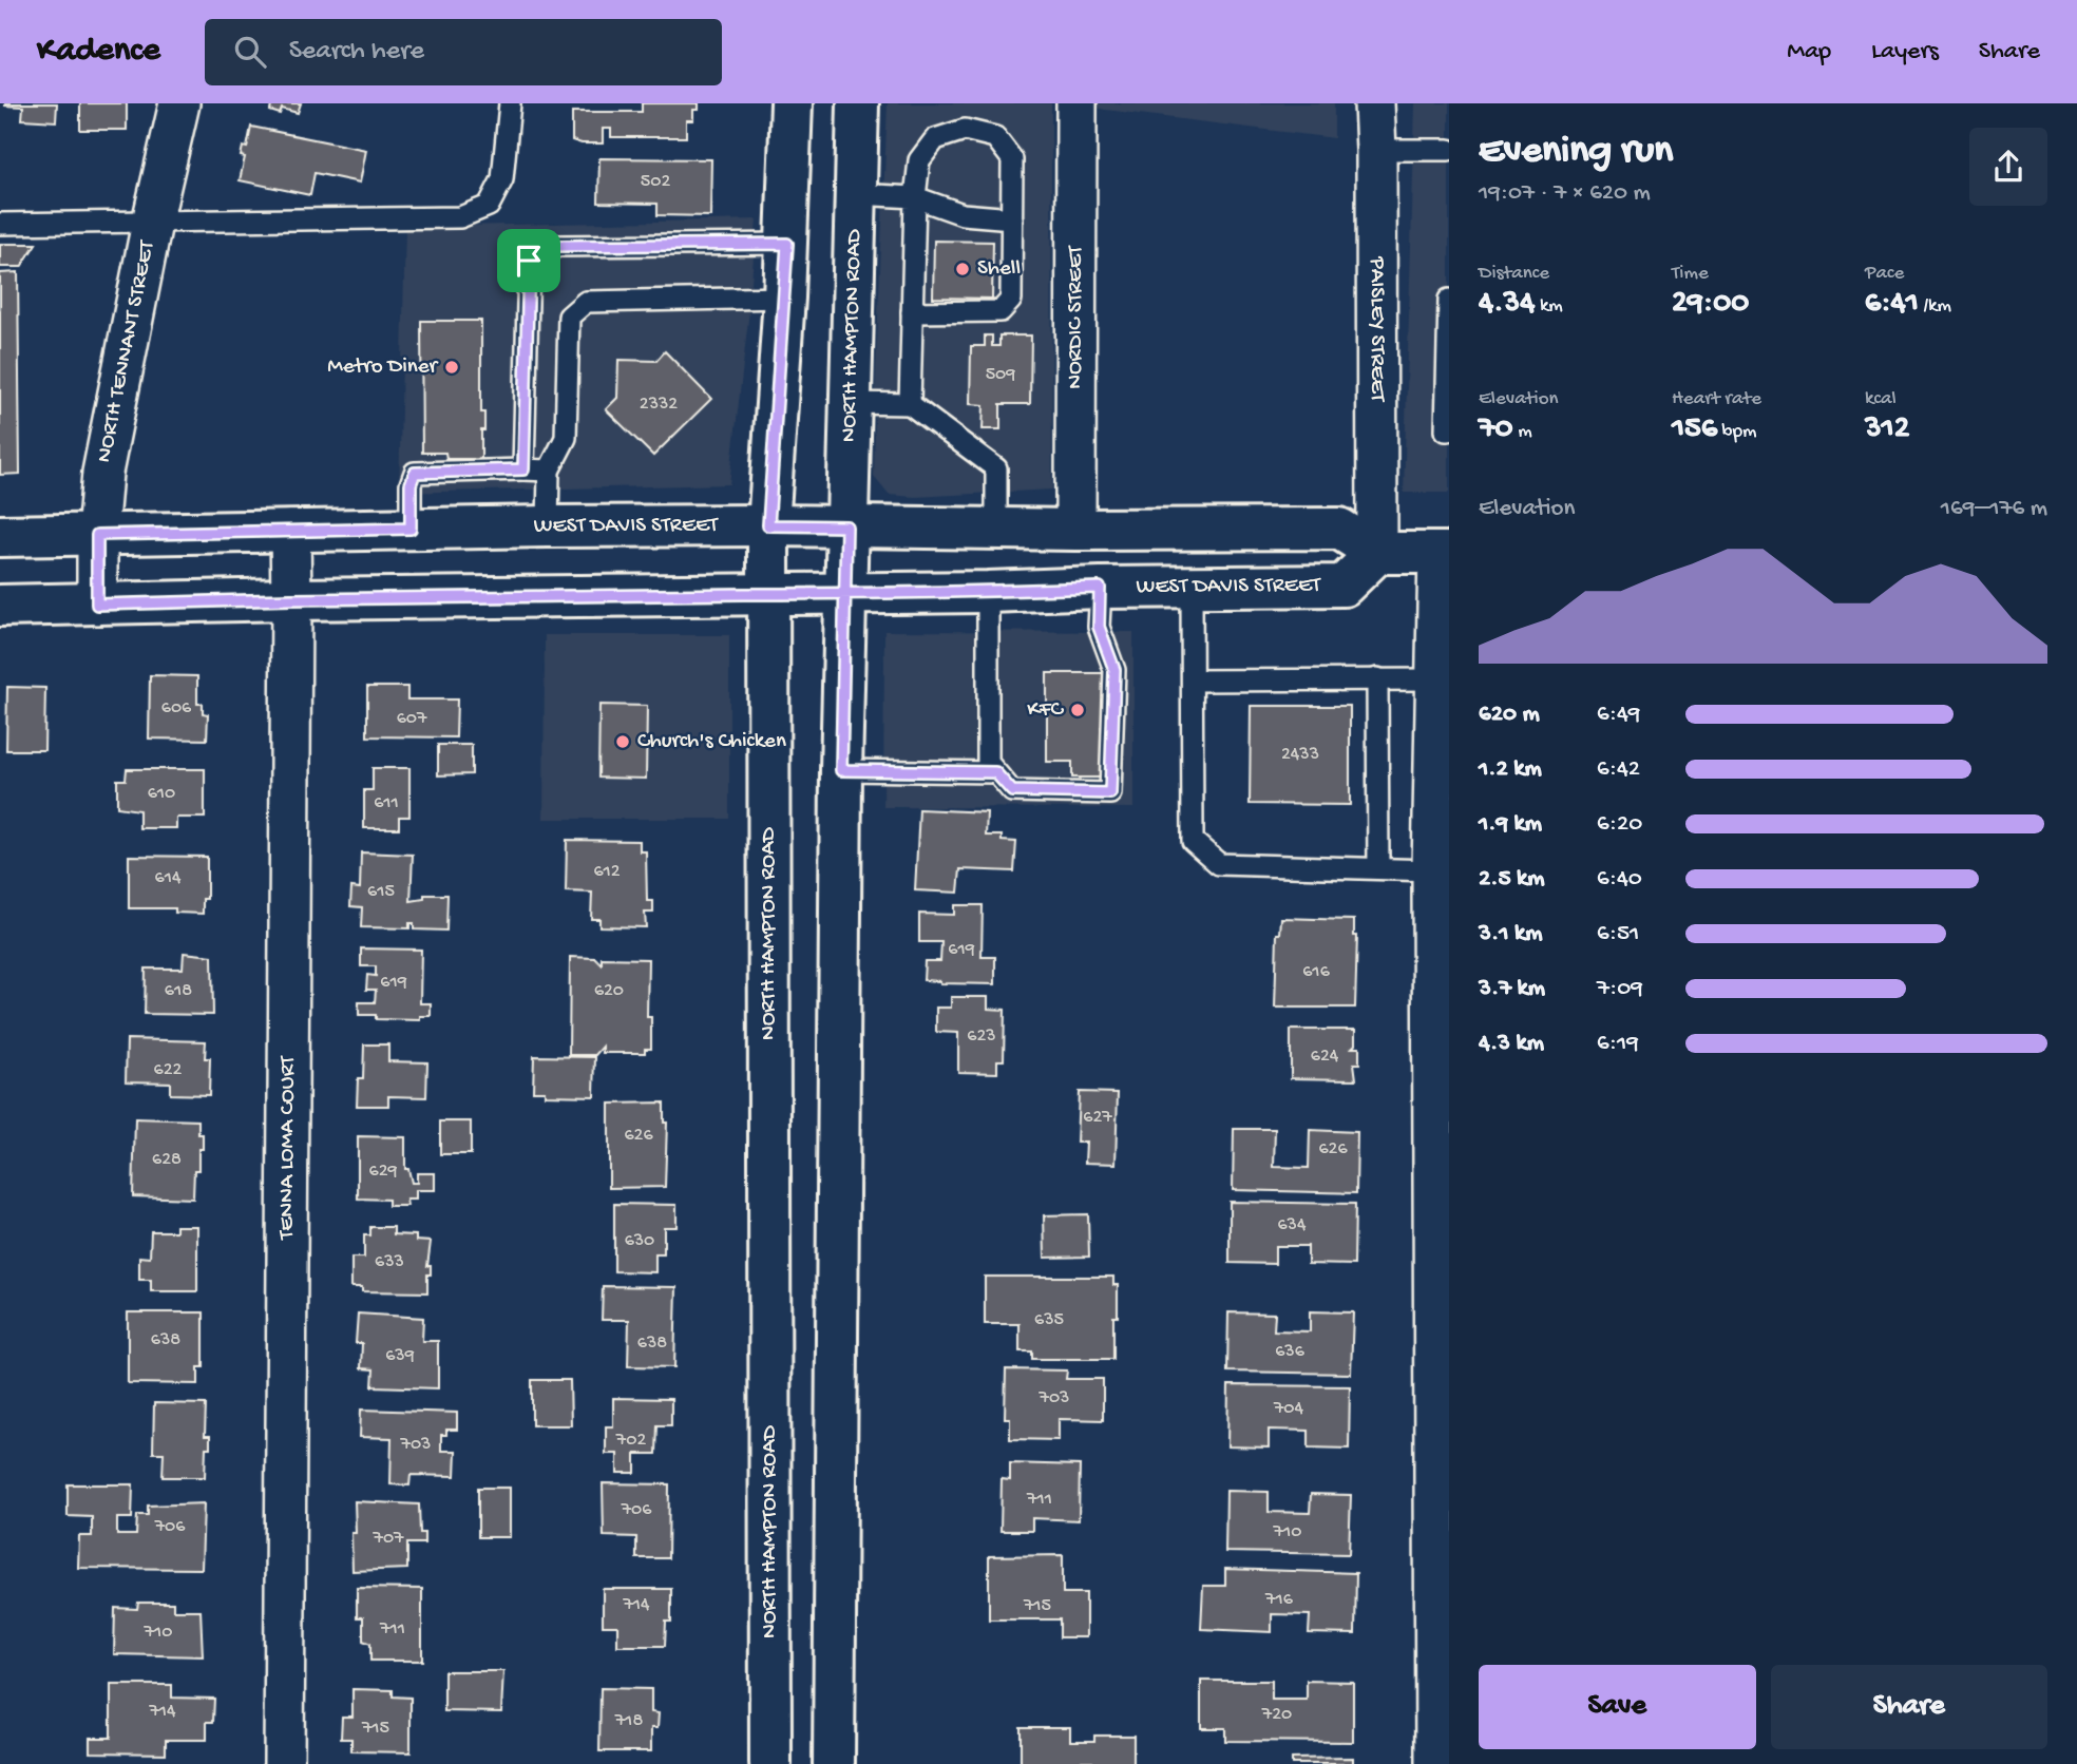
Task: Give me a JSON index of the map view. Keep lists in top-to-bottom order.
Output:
{
  "streets": {
    "main road": ["NORTH HAMPTON ROAD", "WEST DAVIS STREET"],
    "street": [
      "NORDIC STREET",
      "PAISLEY STREET",
      "NORTH TENNANT STREET",
      "TENNA LOMA COURT"
    ]
  },
  "crossings": [
    ["NORDIC STREET", "WEST DAVIS STREET"],
    ["PAISLEY STREET", "WEST DAVIS STREET"],
    ["NORTH HAMPTON ROAD", "WEST DAVIS STREET"],
    ["NORTH TENNANT STREET", "WEST DAVIS STREET"],
    ["WEST DAVIS STREET", "TENNA LOMA COURT"]
  ],
  "places": [
    "Shell",
    "Metro Diner",
    "KFC",
    "Church's Chicken"
  ],
  "house_numbers": [
    "502",
    "509",
    "2332",
    "606",
    "607",
    "2433",
    "610",
    "611",
    "612",
    "614",
    "615",
    "619",
    "616",
    "619",
    "618",
    "620",
    "623",
    "624",
    "622",
    "627",
    "626",
    "626",
    "628",
    "629",
    "634",
    "630",
    "633",
    "635",
    "638",
    "638",
    "636",
    "639",
    "703",
    "704",
    "702",
    "703",
    "711",
    "706",
    "706",
    "710",
    "707",
    "716",
    "714",
    "715",
    "711",
    "710",
    "714",
    "720",
    "718",
    "715"
  ],
  "page": {
    "header": "Kadence",
    "search": "Search here",
    "nav": ["Map", "Layers", "Share"],
    "heading": ["Evening run", "19:07 · 7 × 620 m"],
    "stats": [
      ["Distance", "4.34 km"],
      ["Time", "29:00"],
      ["Pace", "6:41 /km"],
      ["Elevation", "70 m"],
      ["Heart rate", "156 bpm"],
      ["kcal", "312"]
    ],
    "chart": ["Elevation", "169–176 m"],
    "list": [
      {
        "name": "620 m",
        "note": "6:49"
      },
      {
        "name": "1.2 km",
        "note": "6:42"
      },
      {
        "name": "1.9 km",
        "note": "6:20"
      },
      {
        "name": "2.5 km",
        "note": "6:40"
      },
      {
        "name": "3.1 km",
        "note": "6:51"
      },
      {
        "name": "3.7 km",
        "note": "7:09"
      },
      {
        "name": "4.3 km",
        "note": "6:19"
      }
    ],
    "buttons": ["Save", "Share"]
  }
}
